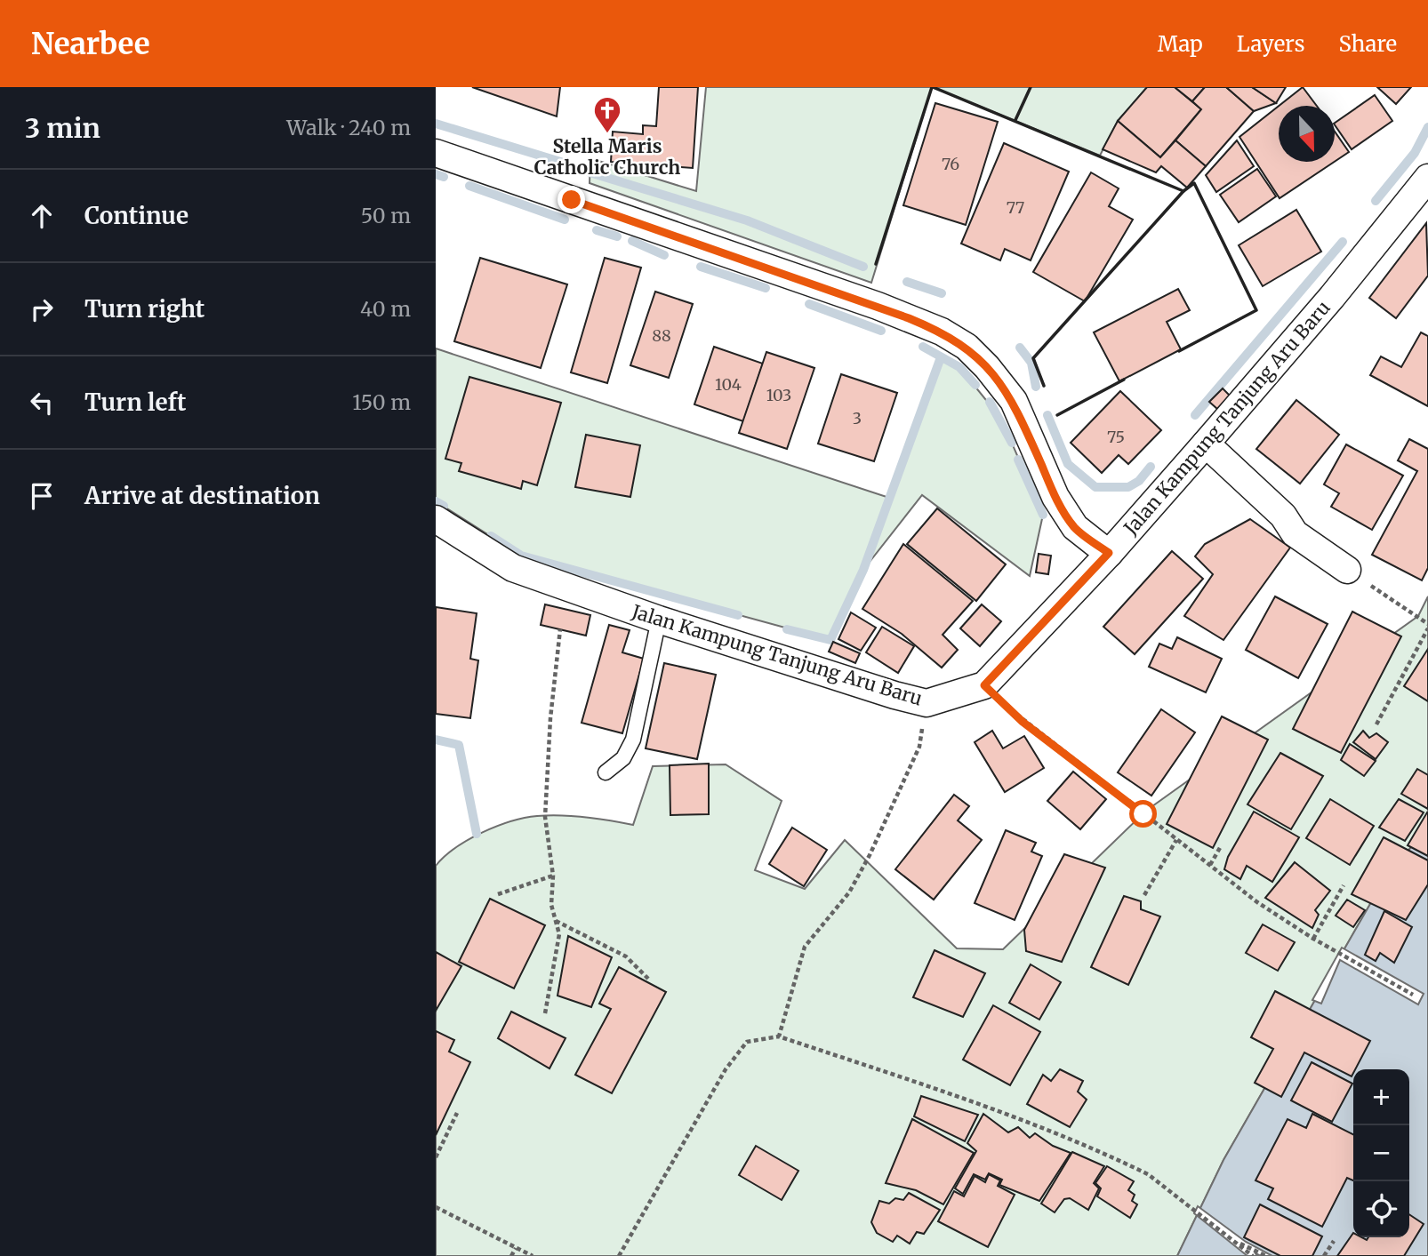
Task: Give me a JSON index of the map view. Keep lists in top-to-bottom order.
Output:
{
  "streets": {
    "street": ["Jalan Kampung Tanjung Aru Baru"]
  },
  "places": {
    "church": ["Stella Maris Catholic Church"]
  },
  "house_numbers": [
    "76",
    "77",
    "88",
    "104",
    "103",
    "3",
    "75"
  ],
  "north": "bottom",
  "page": {
    "header": "Nearbee",
    "nav": ["Map", "Layers", "Share"],
    "heading": ["3 min", "Walk · 240 m"],
    "list": [
      ["Continue", "50 m"],
      ["Turn right", "40 m"],
      ["Turn left", "150 m"],
      "Arrive at destination"
    ],
    "map_buttons": ["+", "−"]
  }
}
